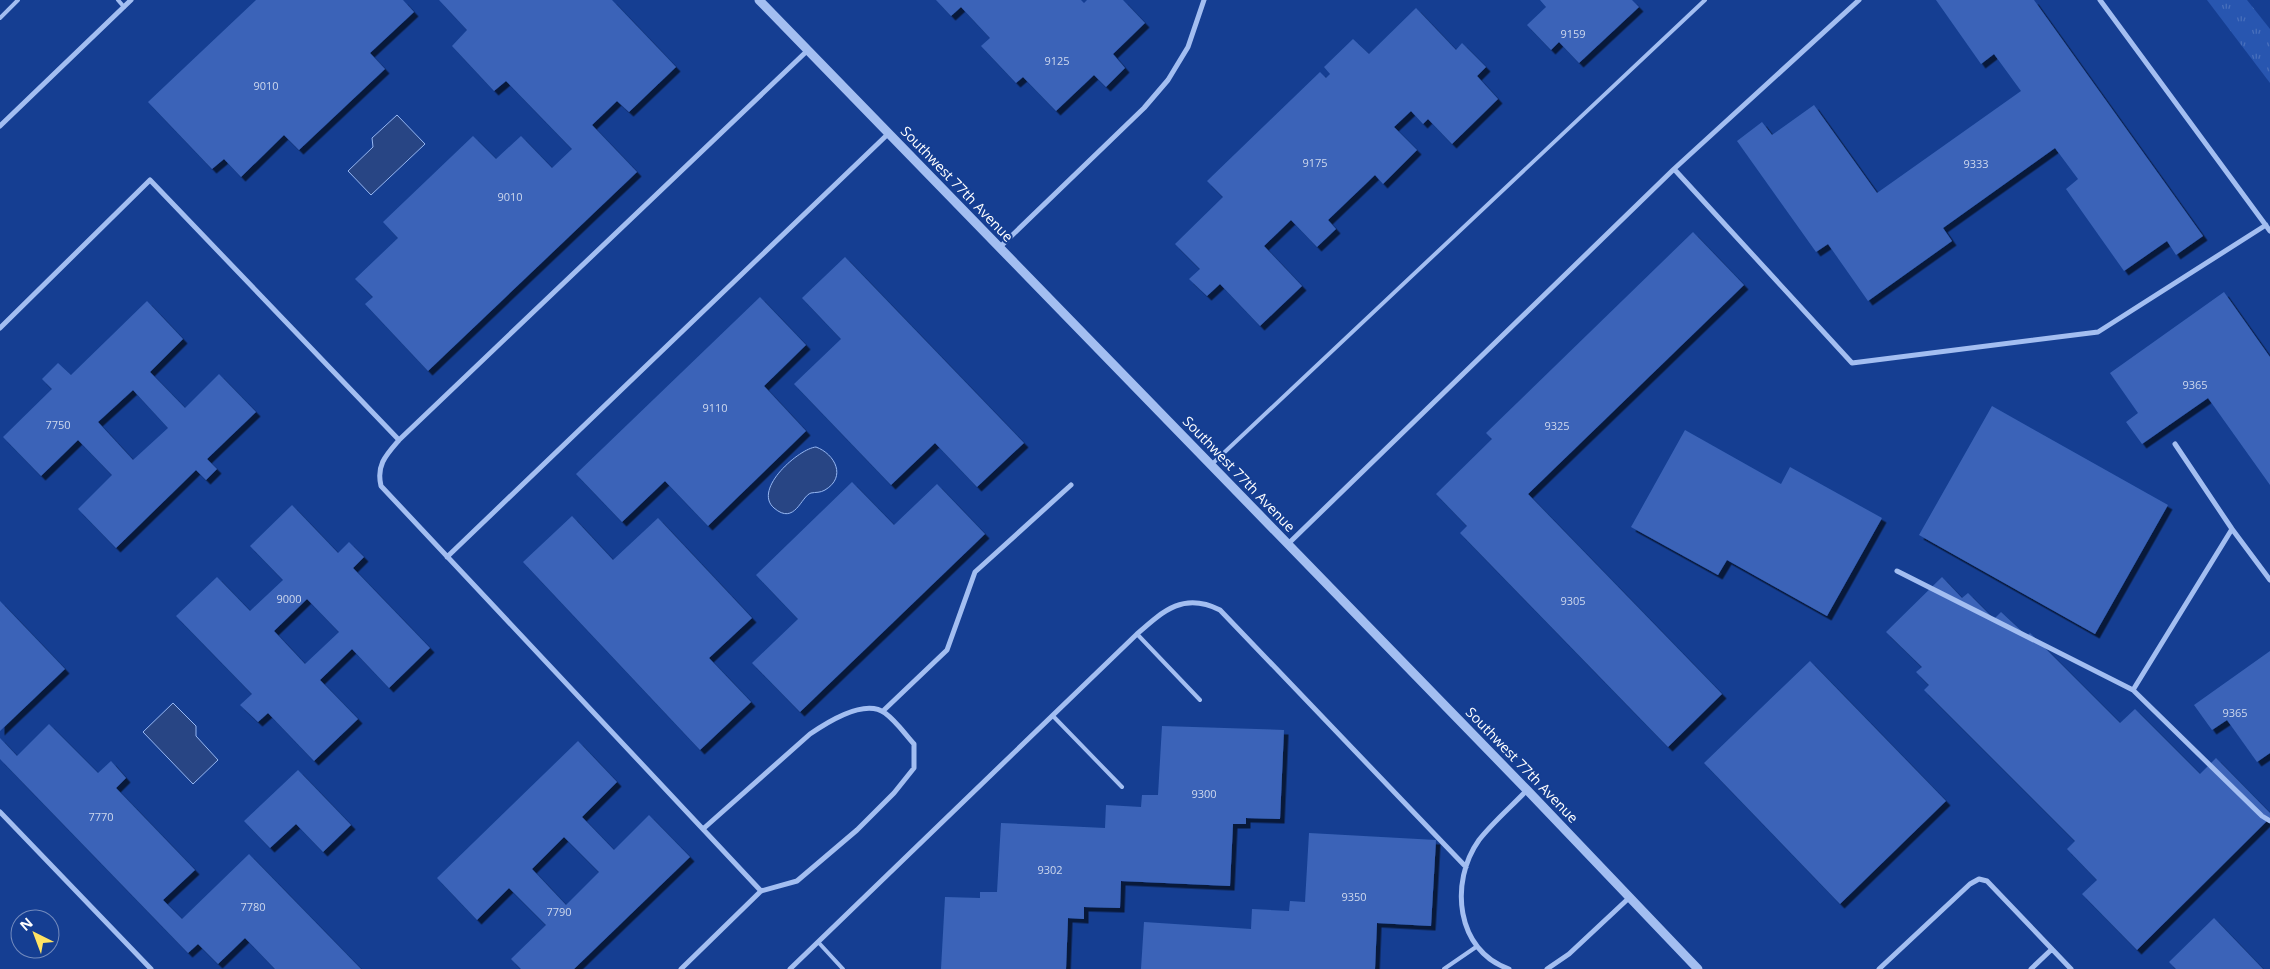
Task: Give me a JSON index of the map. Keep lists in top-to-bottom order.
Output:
{
  "streets": {
    "street": ["Southwest 77th Avenue"]
  },
  "house_numbers": [
    "9159",
    "9125",
    "9010",
    "9175",
    "9333",
    "9010",
    "9365",
    "9110",
    "7750",
    "9325",
    "9000",
    "9305",
    "9365",
    "9300",
    "7770",
    "9302",
    "9350",
    "7780",
    "7790"
  ],
  "north": "top left"
}
